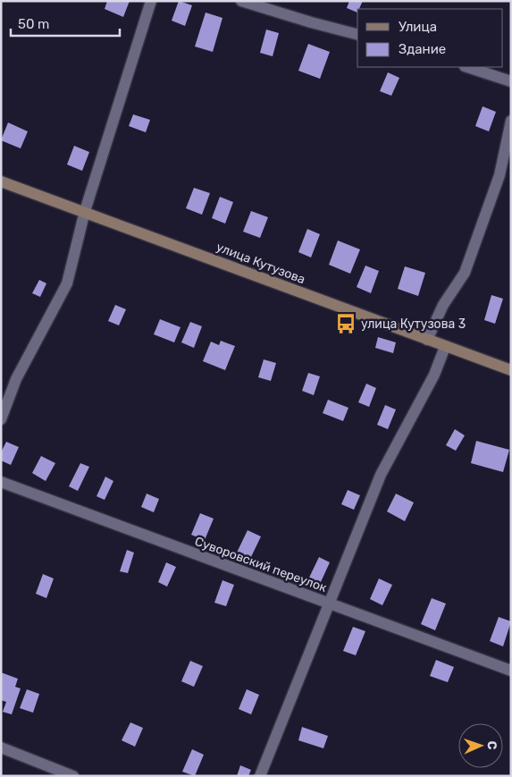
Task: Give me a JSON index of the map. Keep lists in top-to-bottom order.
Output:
{
  "streets": {
    "street": ["улица Кутузова", "Суворовский переулок"]
  },
  "places": {
    "bus stop": ["улица Кутузова 3"]
  },
  "legend": ["Улица", "Здание"],
  "scale_bar": "50 m",
  "north": "right"
}
